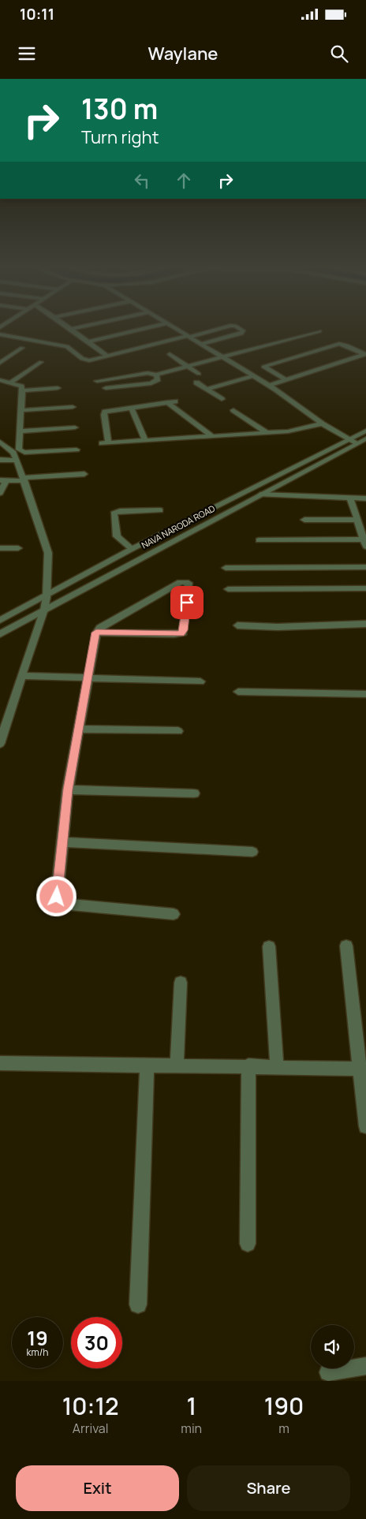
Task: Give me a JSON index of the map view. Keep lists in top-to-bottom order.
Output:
{
  "streets": {
    "street": ["NAVA NARODA ROAD"]
  },
  "page": {
    "status": "10:11",
    "header": "Waylane",
    "turn": ["130 m", "Turn right"],
    "speed": "19 km/h",
    "limit": "30",
    "eta": [
      "10:12",
      "Arrival",
      "1",
      "min",
      "190",
      "m"
    ],
    "buttons": ["Exit", "Share"]
  }
}
